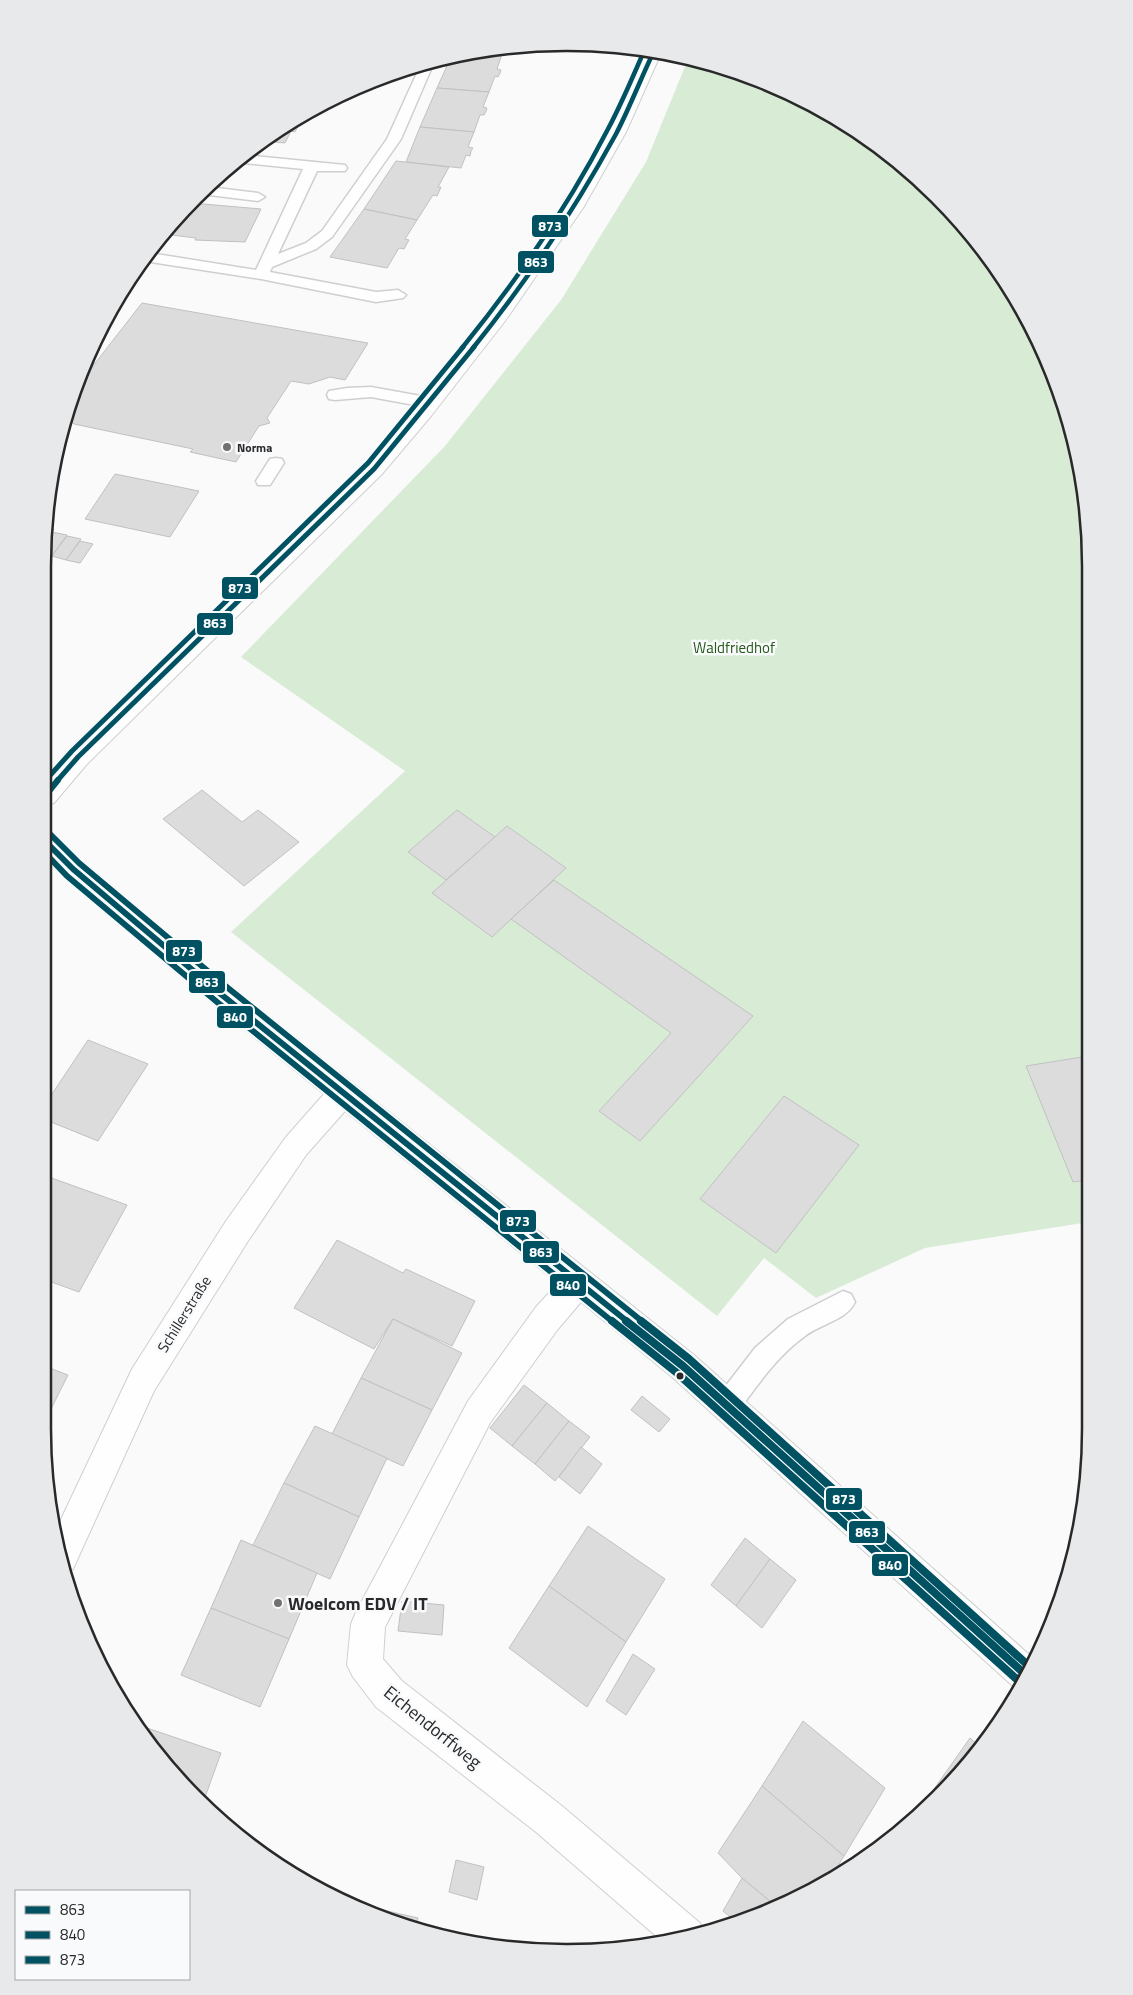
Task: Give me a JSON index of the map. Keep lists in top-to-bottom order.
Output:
{
  "streets": {
    "street": ["Schillerstraße", "Eichendorffweg"]
  },
  "parks": ["Waldfriedhof"],
  "places": ["Norma", "Woelcom EDV / IT"],
  "lines": ["transit line 873", "transit line 863", "transit line 840"],
  "legend": ["863", "840", "873"]
}
